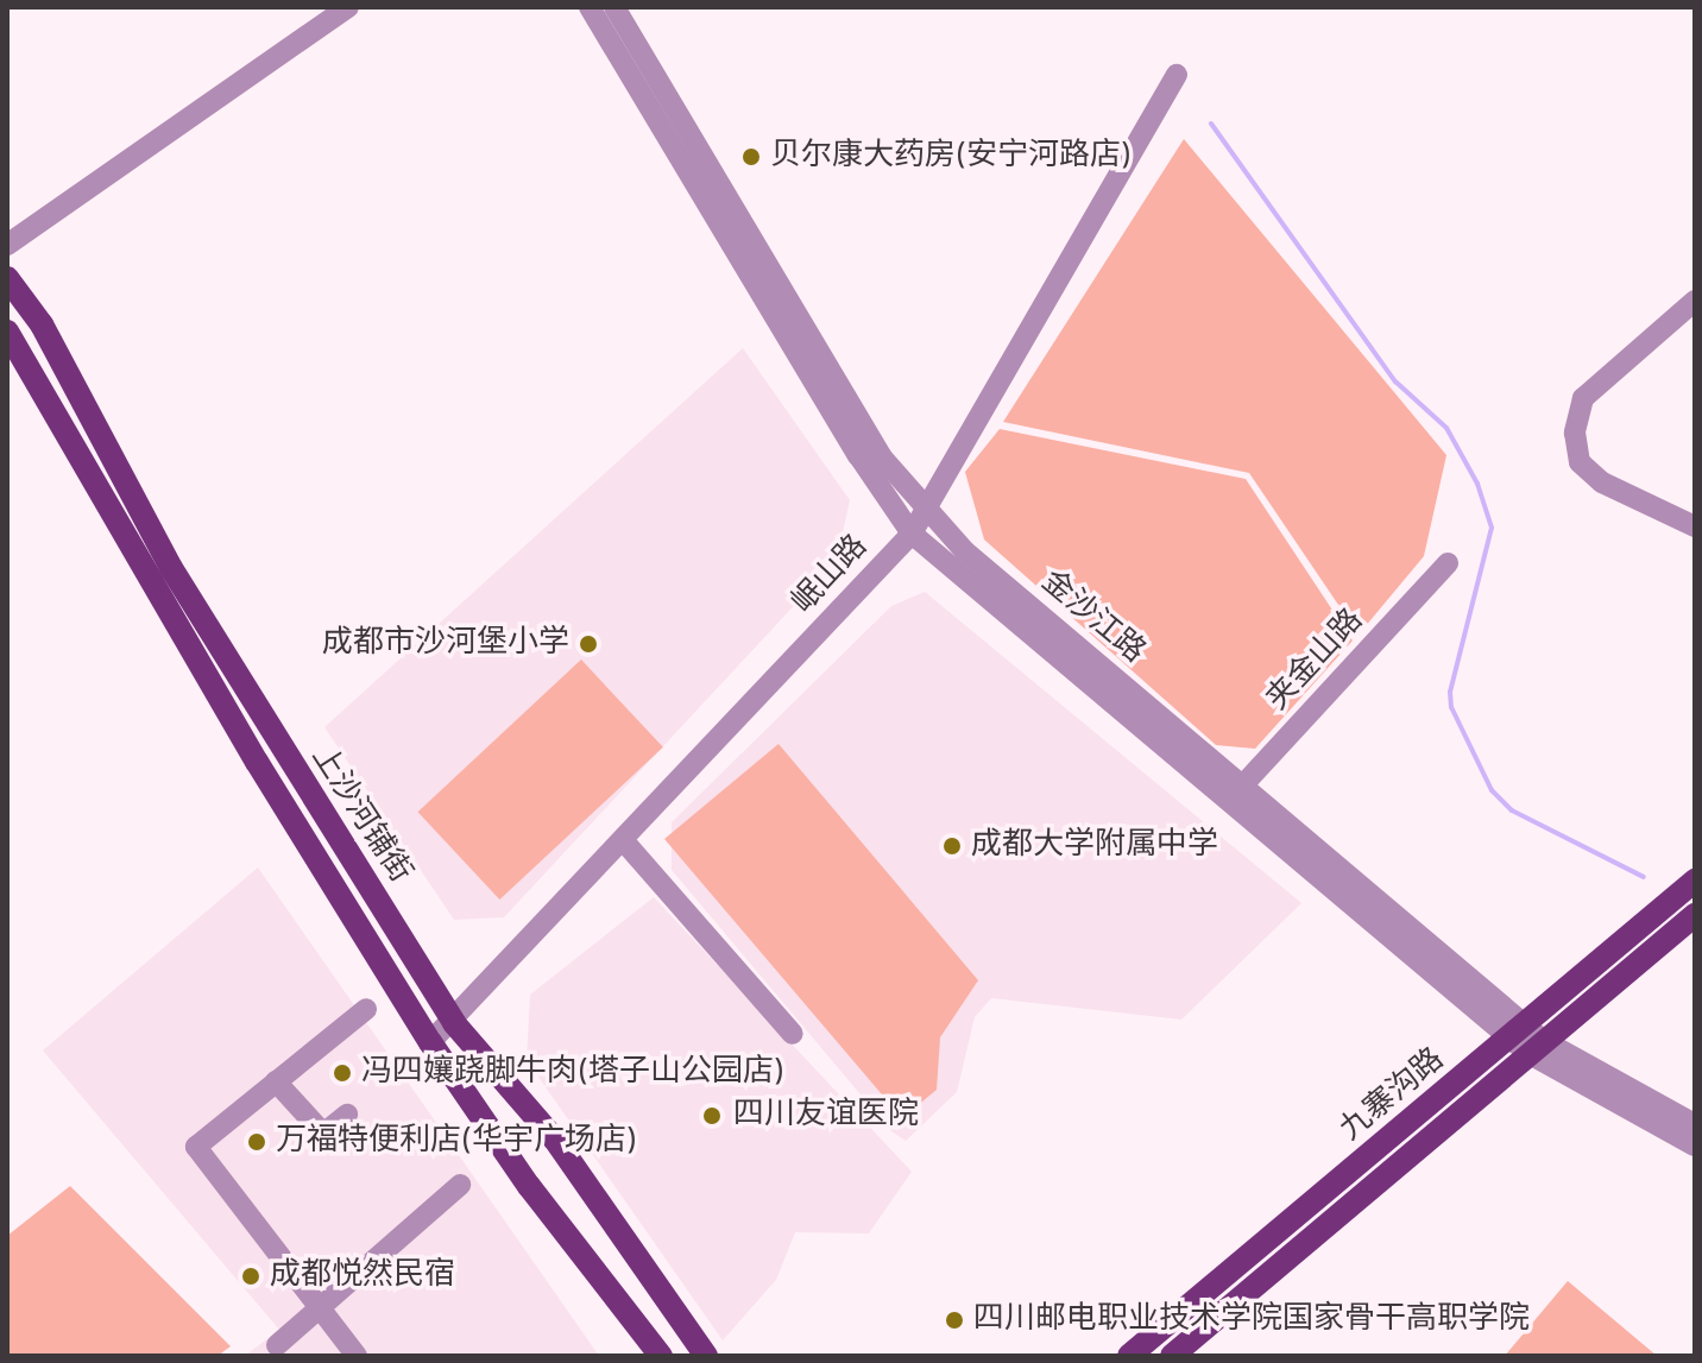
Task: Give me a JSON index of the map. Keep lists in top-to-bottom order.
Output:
{
  "streets": {
    "main road": ["上沙河铺街", "九寨沟路"],
    "street": ["岷山路", "金沙江路", "夹金山路"]
  },
  "crossings": [
    ["岷山路", "金沙江路"],
    ["岷山路", "上沙河铺街"],
    ["金沙江路", "夹金山路"],
    ["金沙江路", "九寨沟路"]
  ],
  "places": [
    "贝尔康大药房(安宁河路店)",
    "成都市沙河堡小学",
    "成都大学附属中学",
    "冯四孃跷脚牛肉(塔子山公园店)",
    "四川友谊医院",
    "万福特便利店(华宇广场店)",
    "成都悦然民宿",
    "四川邮电职业技术学院国家骨干高职学院"
  ]
}
